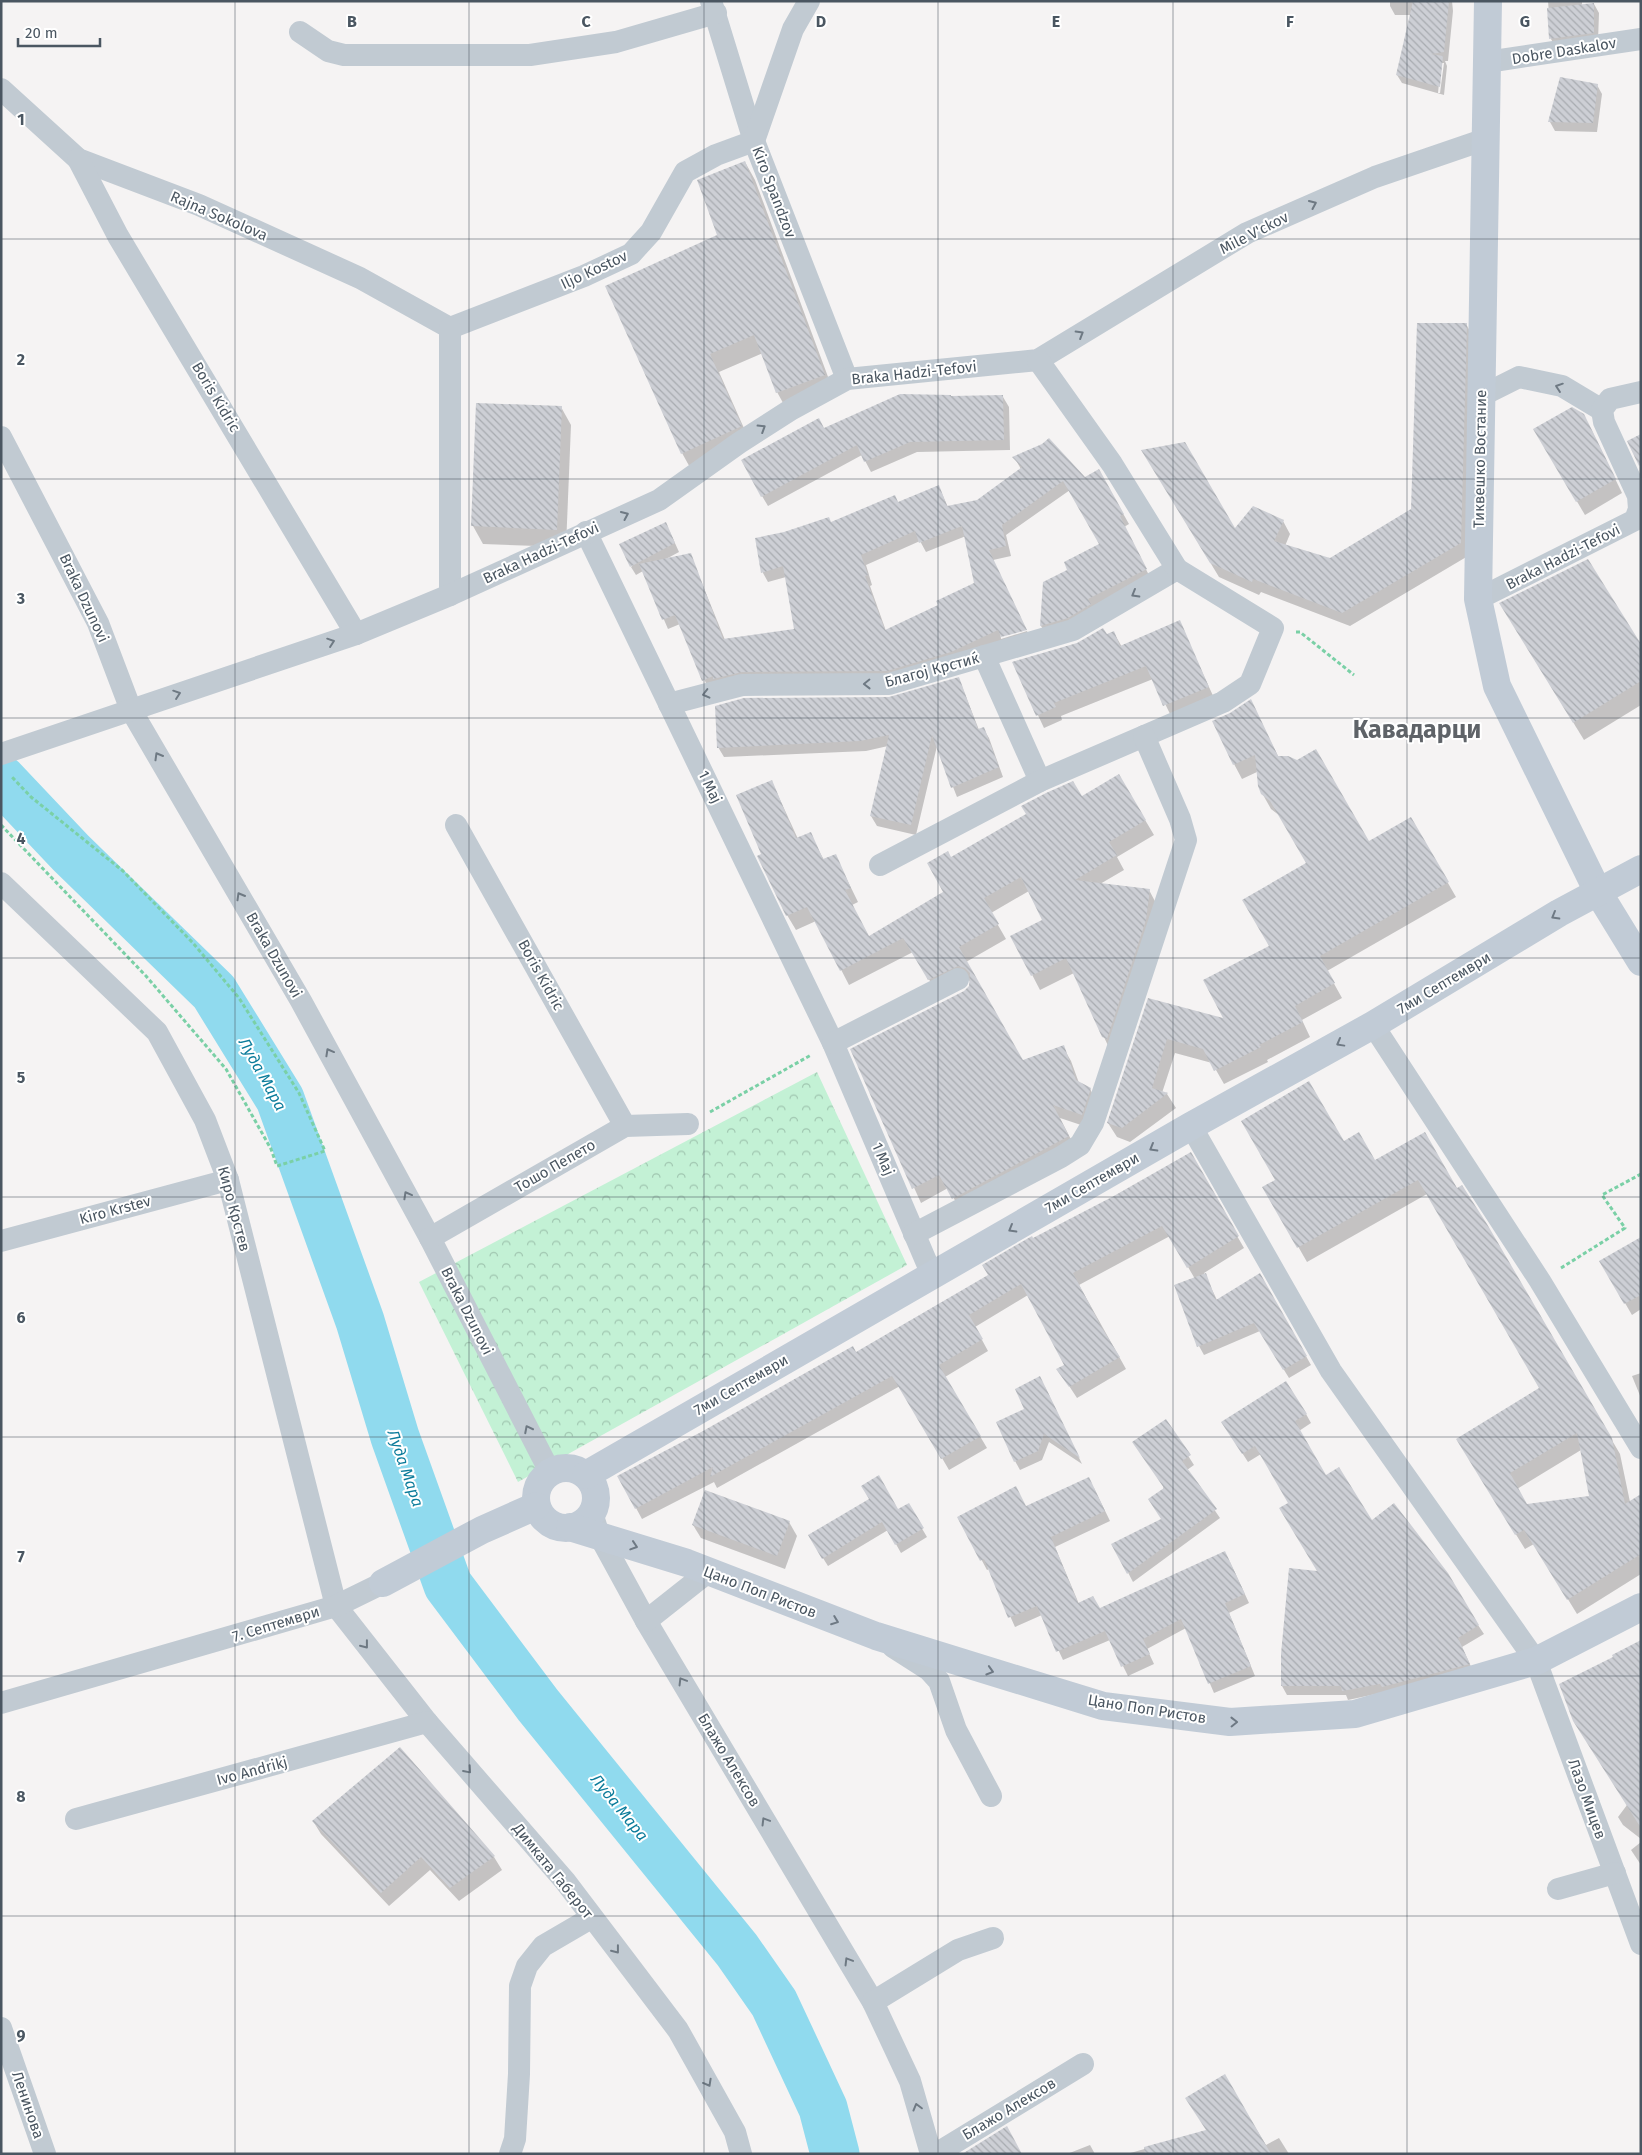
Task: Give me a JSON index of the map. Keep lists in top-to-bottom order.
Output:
{
  "streets": {
    "street": [
      "Dobre Daskalov",
      "Kiro Spandzov",
      "Rajna Sokolova",
      "Mile V'ckov",
      "Iljo Kostov",
      "Braka Hadzi-Tefovi",
      "Boris Kidric",
      "Тиквешко Востание",
      "Braka Dzunovi",
      "Благој Крстиќ",
      "1 Maj",
      "7ми Септември",
      "Тошо Пепето",
      "Киро Крстев",
      "Kiro Krstev",
      "Цано Поп Ристов",
      "7. Септември",
      "Блажо Алексов",
      "Ivo Andrikj",
      "Лазо Мицев",
      "Димката Габерот",
      "Ленинова"
    ]
  },
  "crossings": [
    ["Dobre Daskalov", "Тиквешко Востание"],
    ["Kiro Spandzov", "Iljo Kostov"],
    ["Kiro Spandzov", "Braka Hadzi-Tefovi"],
    ["Rajna Sokolova", "Iljo Kostov"],
    ["Rajna Sokolova", "Boris Kidric"],
    ["Mile V'ckov", "Braka Hadzi-Tefovi"],
    ["Mile V'ckov", "Тиквешко Востание"],
    ["Braka Hadzi-Tefovi", "Boris Kidric"],
    ["Braka Hadzi-Tefovi", "Тиквешко Востание"],
    ["Braka Hadzi-Tefovi", "Braka Dzunovi"],
    ["Braka Hadzi-Tefovi", "1 Maj"],
    ["Boris Kidric", "Тошо Пепето"],
    ["Тиквешко Востание", "7ми Септември"],
    ["Braka Dzunovi", "7ми Септември"],
    ["Braka Dzunovi", "Тошо Пепето"],
    ["Braka Dzunovi", "Цано Поп Ристов"],
    ["Braka Dzunovi", "7. Септември"],
    ["Braka Dzunovi", "Блажо Алексов"],
    ["Благој Крстиќ", "1 Maj"],
    ["1 Maj", "7ми Септември"],
    ["7ми Септември", "Цано Поп Ристов"],
    ["7ми Септември", "7. Септември"],
    ["7ми Септември", "Блажо Алексов"],
    ["7ми Септември", "Лазо Мицев"],
    ["Киро Крстев", "Kiro Krstev"],
    ["Киро Крстев", "7. Септември"],
    ["Киро Крстев", "Димката Габерот"],
    ["Цано Поп Ристов", "7. Септември"],
    ["Цано Поп Ристов", "Блажо Алексов"],
    ["Цано Поп Ристов", "Лазо Мицев"],
    ["7. Септември", "Блажо Алексов"],
    ["7. Септември", "Димката Габерот"],
    ["Ivo Andrikj", "Димката Габерот"]
  ],
  "one_way": [
    "Mile V'ckov",
    "Braka Hadzi-Tefovi",
    "Braka Dzunovi",
    "7ми Септември",
    "Цано Поп Ристов",
    "Блажо Алексов",
    "Димката Габерот"
  ],
  "districts": ["Кавадарци"],
  "water": ["Луда Мара"],
  "scale_bar": "20 m",
  "grid": {
    "columns": [
      "B",
      "C",
      "D",
      "E",
      "F",
      "G"
    ],
    "rows": [
      "1",
      "2",
      "3",
      "4",
      "5",
      "6",
      "7",
      "8",
      "9"
    ]
  }
}
